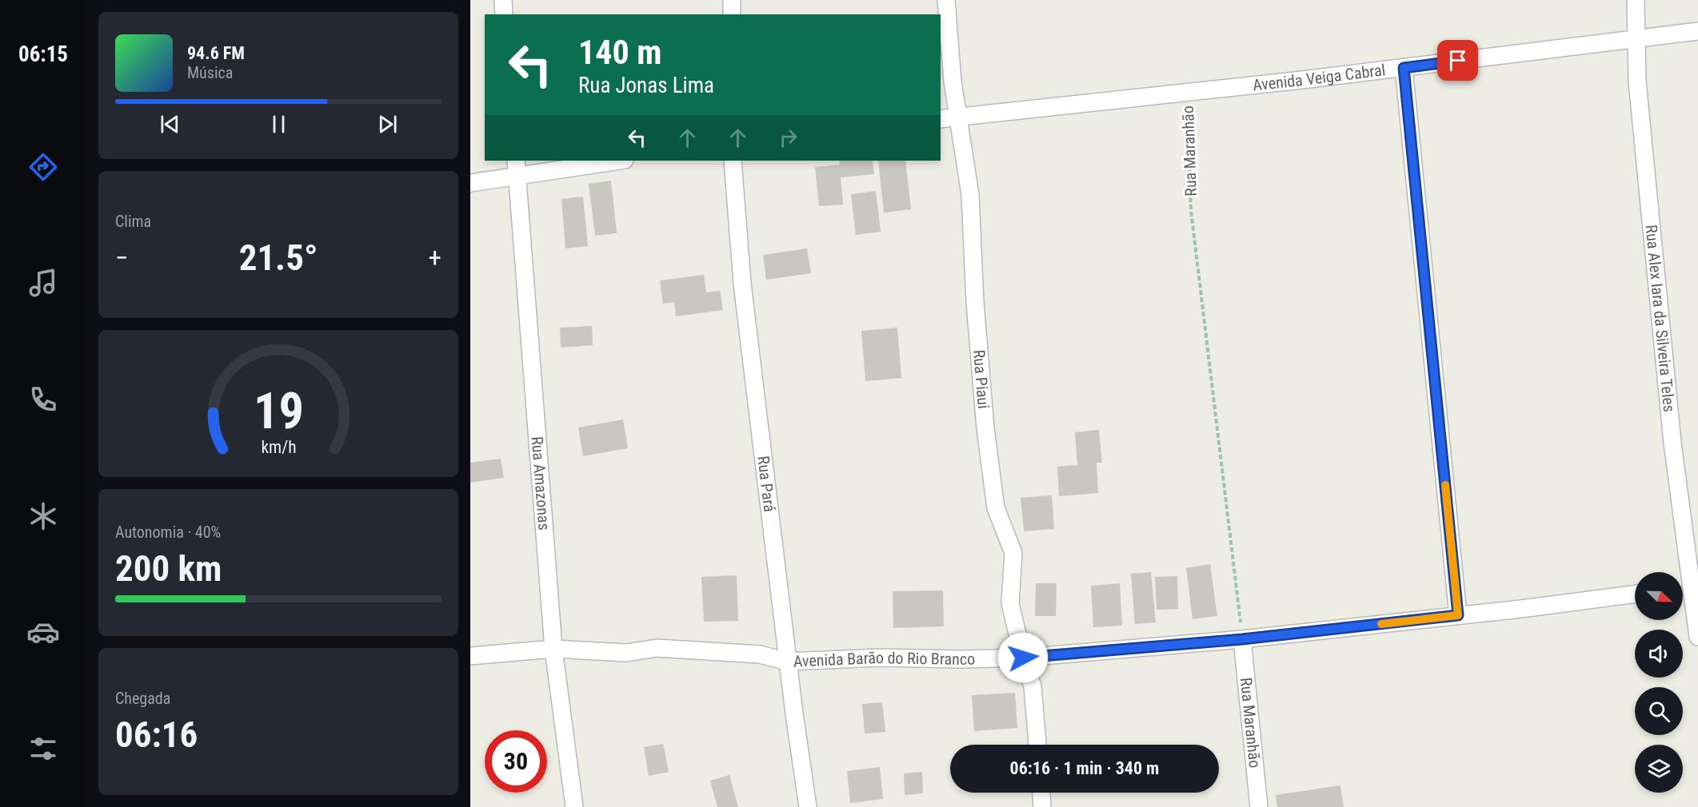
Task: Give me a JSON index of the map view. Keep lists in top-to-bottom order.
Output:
{
  "streets": {
    "street": [
      "Avenida Veiga Cabral",
      "Rua Maranhão",
      "Rua Alex Iara da Silveira Teles",
      "Rua Piaui",
      "Rua Amazonas",
      "Rua Pará",
      "Avenida Barão do Rio Branco"
    ]
  },
  "crossings": [
    ["Avenida Veiga Cabral", "Rua Maranhão"],
    ["Avenida Veiga Cabral", "Rua Alex Iara da Silveira Teles"],
    ["Avenida Veiga Cabral", "Rua Piaui"],
    ["Rua Maranhão", "Avenida Barão do Rio Branco"],
    ["Rua Piaui", "Avenida Barão do Rio Branco"],
    ["Rua Amazonas", "Avenida Barão do Rio Branco"],
    ["Rua Pará", "Avenida Barão do Rio Branco"]
  ],
  "north": "bottom right",
  "page": {
    "tabs": "06:15",
    "turn": ["140 m", "Rua Jonas Lima"],
    "song": ["94.6 FM", "Música"],
    "tile": [
      "Clima",
      ["Autonomia · 40%", "200 km"],
      ["Chegada", "06:16"]
    ],
    "heat": ["−", "21.5°", "+"],
    "limit": "30",
    "trip": "06:16 · 1 min · 340 m",
    "gauge": ["19", "km/h"]
  }
}
